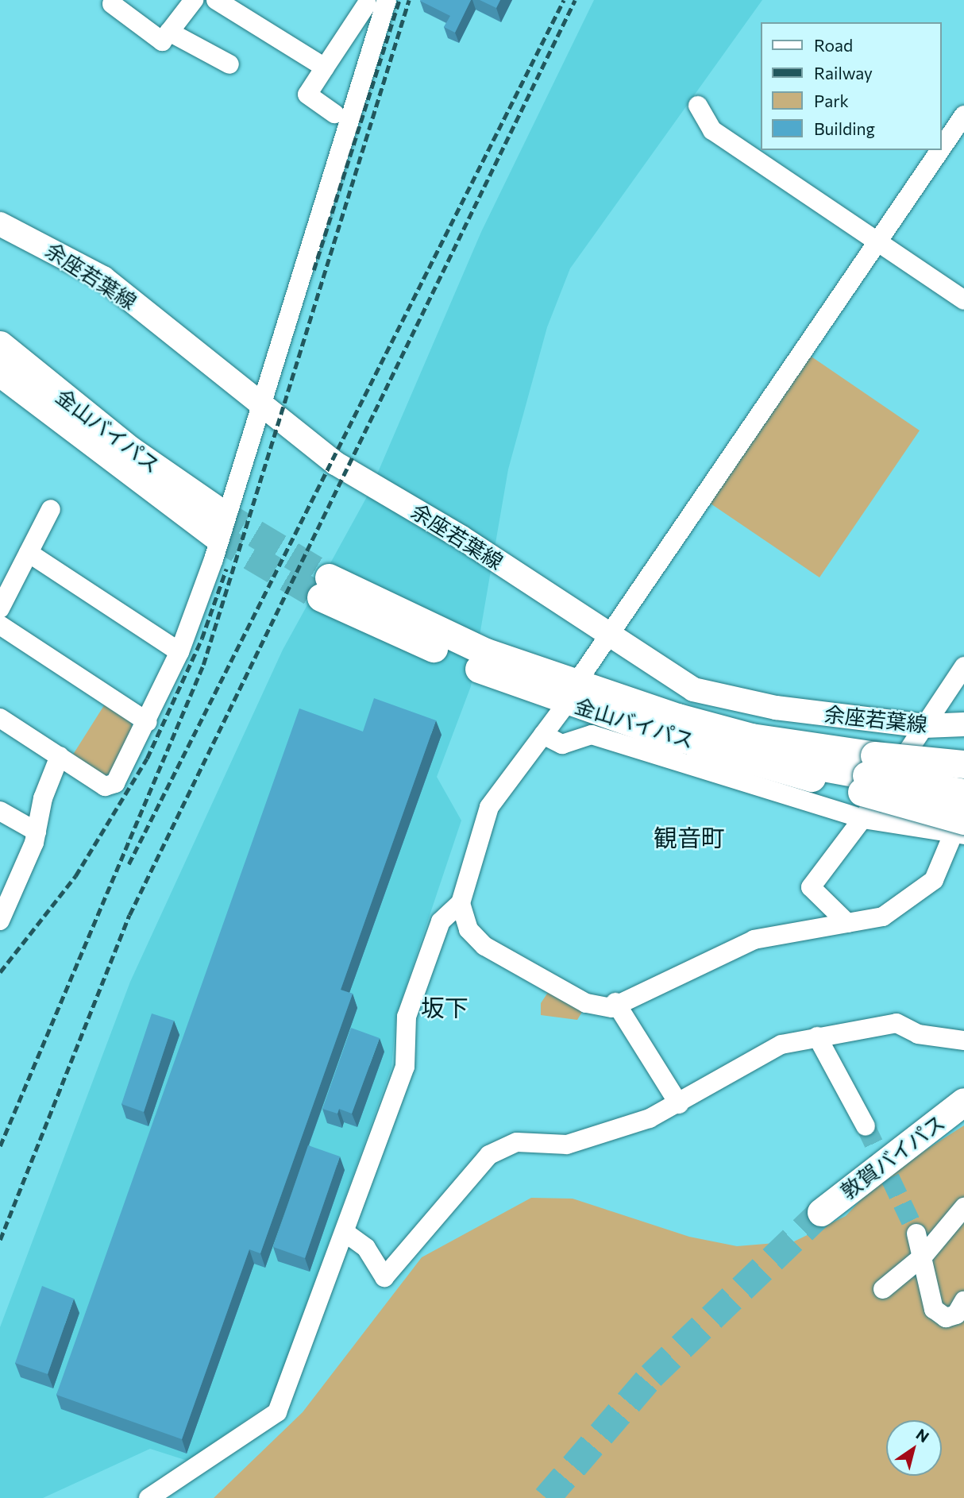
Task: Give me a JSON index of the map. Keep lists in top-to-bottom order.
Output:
{
  "streets": {
    "highway": ["金山バイパス", "敦賀バイパス"],
    "main road": ["余座若葉線"]
  },
  "districts": ["観音町", "坂下"],
  "legend": [
    "Road",
    "Railway",
    "Park",
    "Building"
  ],
  "north": "top right"
}
